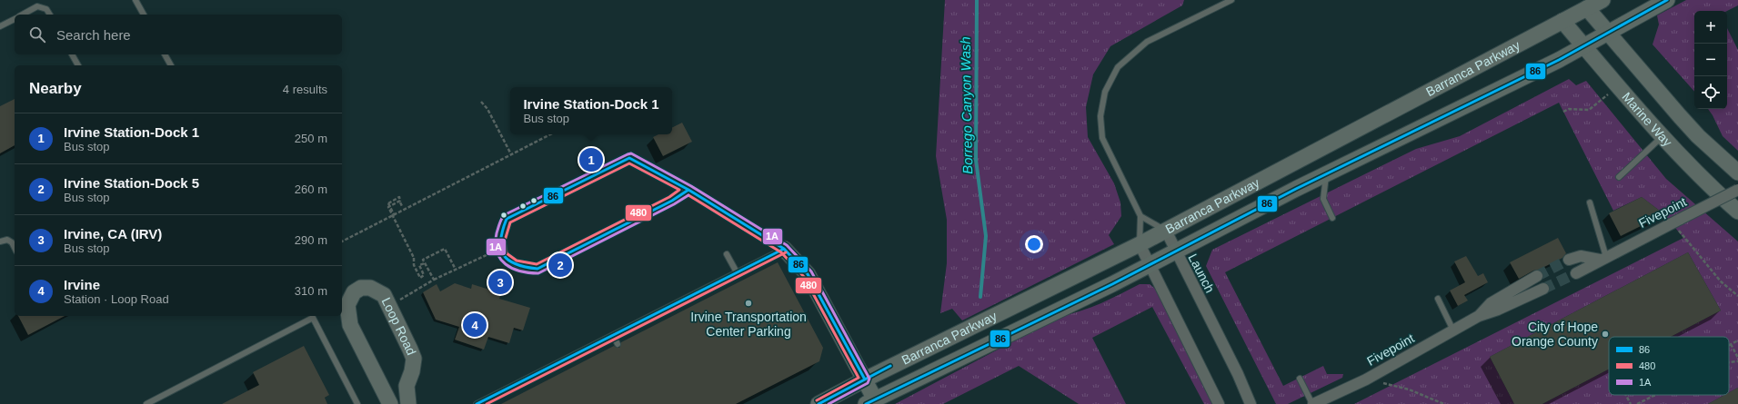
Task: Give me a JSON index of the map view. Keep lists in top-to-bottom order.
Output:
{
  "streets": {
    "main road": ["Barranca Parkway", "Marine Way", "Loop Road"],
    "street": ["Fivepoint", "Launch"]
  },
  "crossings": [
    ["Barranca Parkway", "Marine Way"],
    ["Barranca Parkway", "Launch"]
  ],
  "water": ["Borrego Canyon Wash"],
  "places": ["Irvine Transportation Center Parking", "City of Hope Orange County"],
  "lines": ["transit line 86", "transit line 1A", "transit line 480"],
  "legend": ["86", "480", "1A"],
  "page": {
    "map_buttons": ["+", "−"],
    "search": "Search here",
    "heading": ["Nearby", "4 results"],
    "popup": ["Irvine Station-Dock 1", "Bus stop"],
    "list": [
      {
        "mark": "1",
        "name": "Irvine Station-Dock 1",
        "note": "Bus stop",
        "value": "250 m"
      },
      {
        "mark": "2",
        "name": "Irvine Station-Dock 5",
        "note": "Bus stop",
        "value": "260 m"
      },
      {
        "mark": "3",
        "name": "Irvine, CA (IRV)",
        "note": "Bus stop",
        "value": "290 m"
      },
      {
        "mark": "4",
        "name": "Irvine",
        "note": "Station · Loop Road",
        "value": "310 m"
      }
    ],
    "pins": [
      "1",
      "2",
      "3",
      "4"
    ]
  }
}
